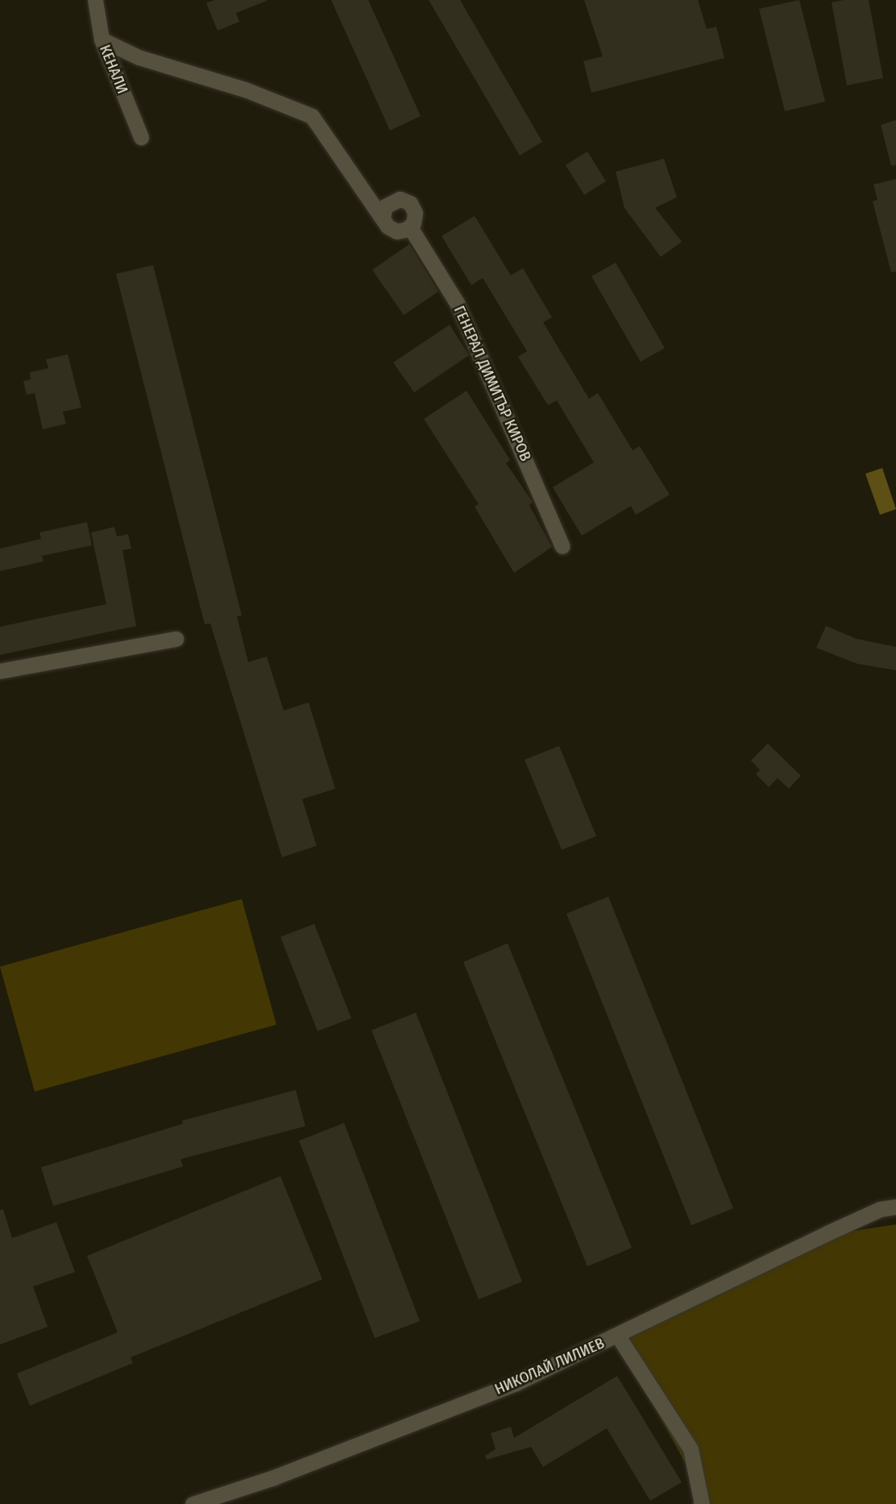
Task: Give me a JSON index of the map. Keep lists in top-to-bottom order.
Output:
{
  "streets": {
    "street": ["КЕНАЛИ", "ГЕНЕРАЛ ДИМИТЪР КИРОВ", "НИКОЛАЙ ЛИЛИЕВ"]
  }
}
